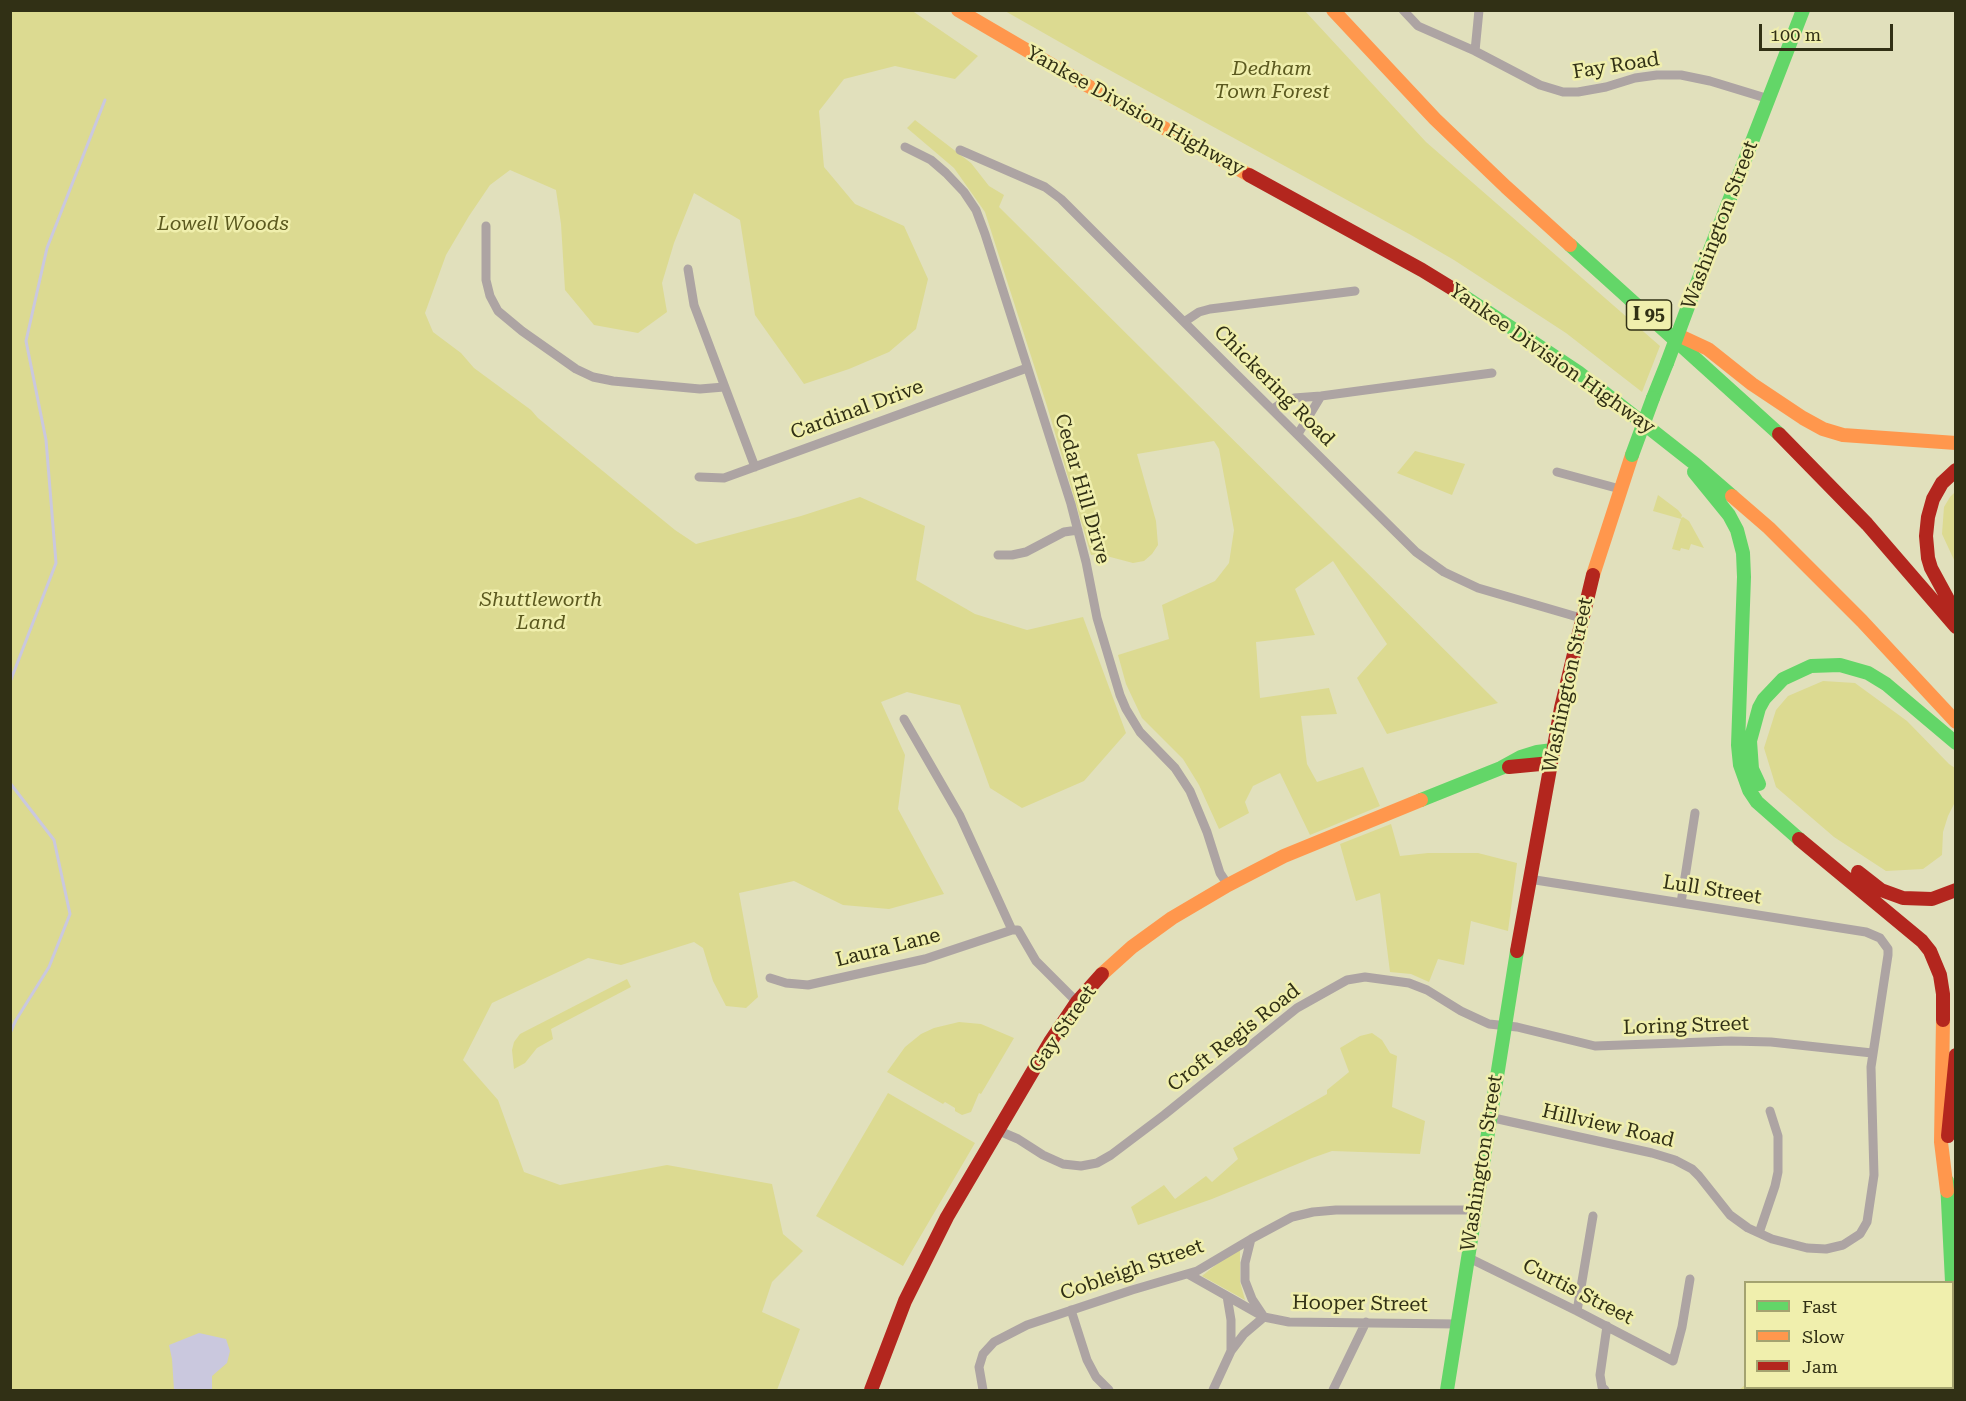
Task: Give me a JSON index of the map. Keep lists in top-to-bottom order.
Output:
{
  "streets": {
    "main road": [
      "Yankee Division Highway",
      "Washington Street",
      "I 95",
      "Gay Street"
    ],
    "street": [
      "Fay Road",
      "Chickering Road",
      "Cardinal Drive",
      "Cedar Hill Drive",
      "Lull Street",
      "Laura Lane",
      "Loring Street",
      "Croft Regis Road",
      "Hillview Road",
      "Cobleigh Street",
      "Curtis Street",
      "Hooper Street"
    ]
  },
  "crossings": [
    ["Fay Road", "Washington Street"],
    ["Washington Street", "Chickering Road"],
    ["Washington Street", "Lull Street"],
    ["Washington Street", "Loring Street"],
    ["Washington Street", "Gay Street"],
    ["Washington Street", "Croft Regis Road"],
    ["Washington Street", "Hillview Road"],
    ["Washington Street", "Cobleigh Street"],
    ["Washington Street", "Curtis Street"],
    ["Washington Street", "Hooper Street"],
    ["Cardinal Drive", "Cedar Hill Drive"],
    ["Cedar Hill Drive", "Gay Street"],
    ["Lull Street", "Hillview Road"],
    ["Loring Street", "Croft Regis Road"],
    ["Loring Street", "Hillview Road"],
    ["Gay Street", "Croft Regis Road"],
    ["Cobleigh Street", "Hooper Street"]
  ],
  "parks": ["Dedham Town Forest", "Lowell Woods", "Shuttleworth Land"],
  "legend": ["Fast", "Slow", "Jam"],
  "scale_bar": "100 m"
}
